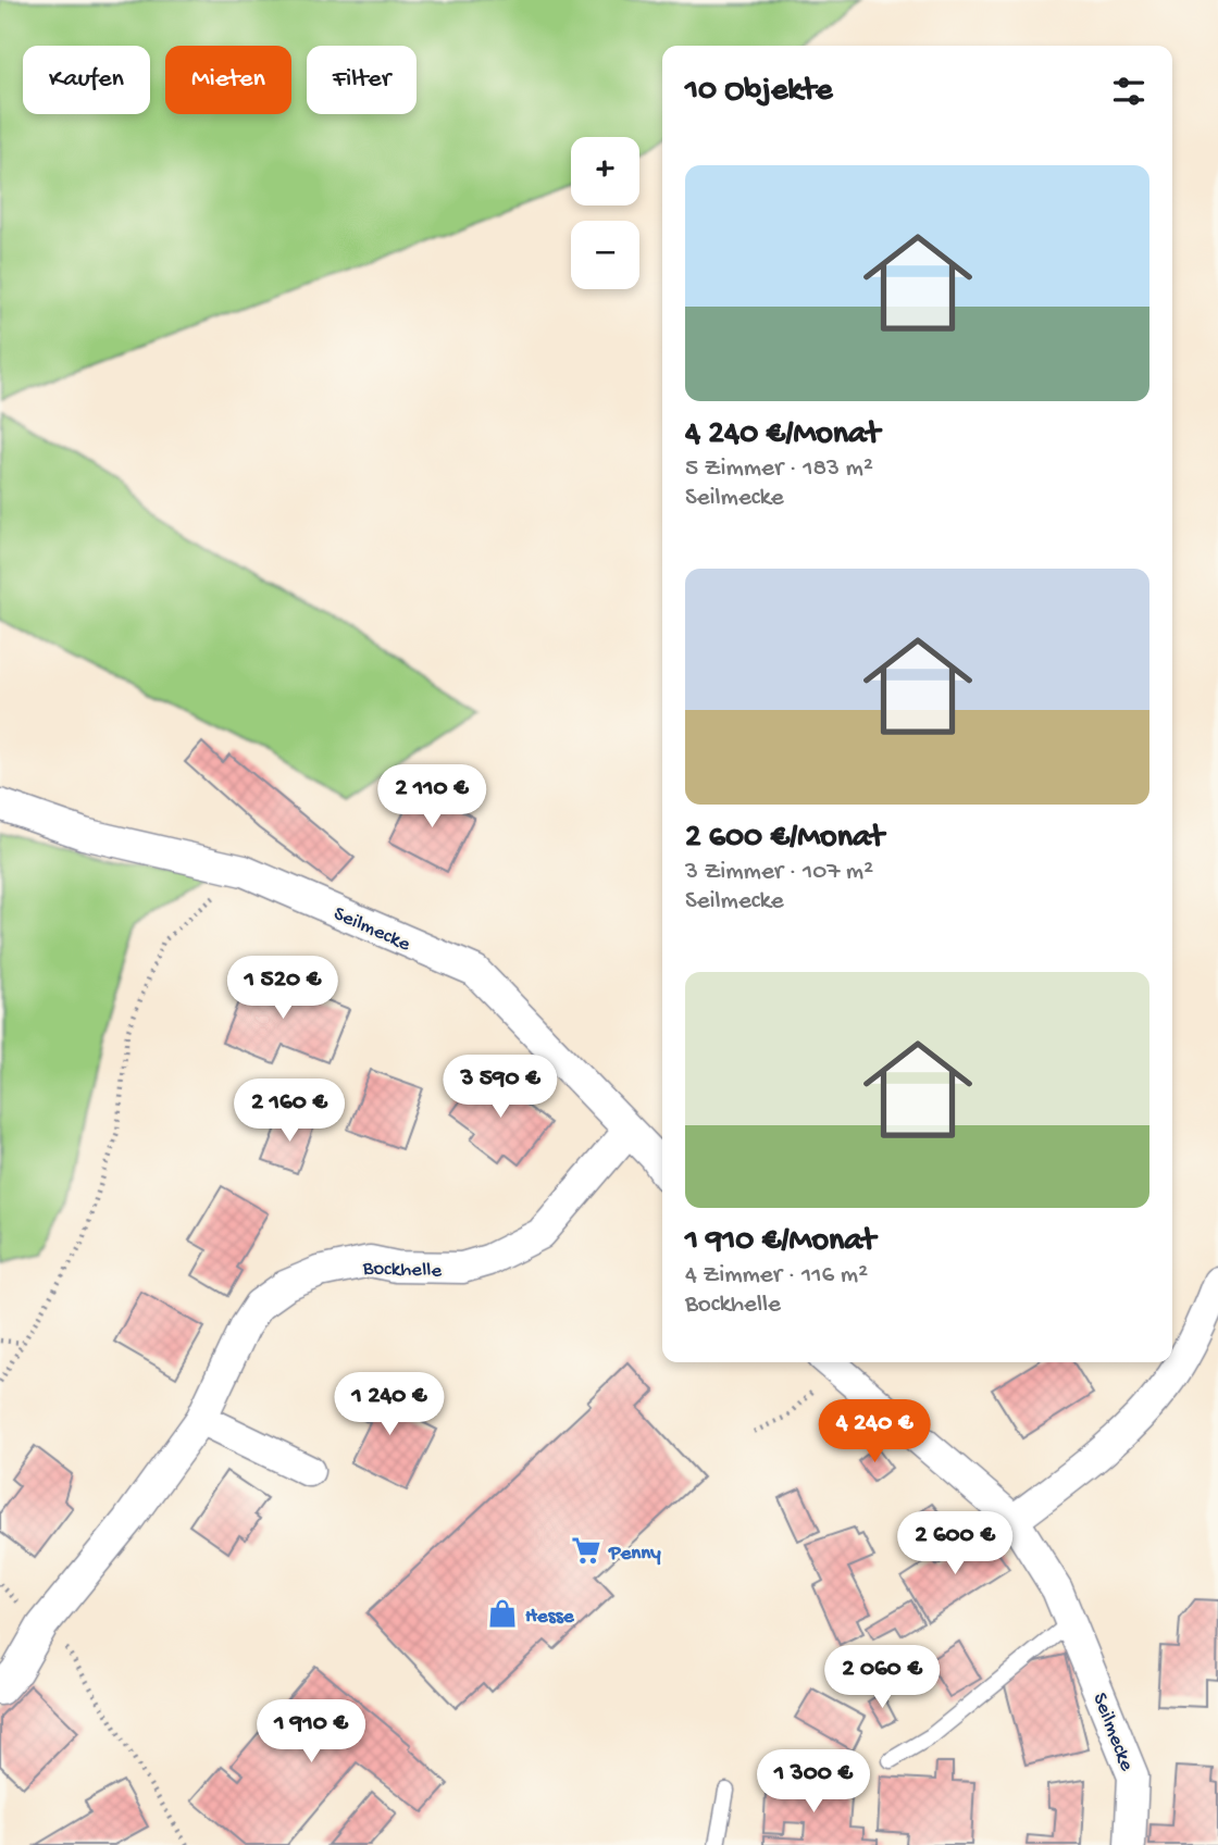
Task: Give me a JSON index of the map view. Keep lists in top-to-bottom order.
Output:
{
  "streets": {
    "street": ["Seilmecke", "Bockhelle"]
  },
  "crossings": [
    ["Seilmecke", "Bockhelle"]
  ],
  "places": {
    "supermarket": ["Penny"],
    "shop": ["Hesse"]
  },
  "page": {
    "chip": ["Kaufen", "Mieten", "Filter"],
    "heading": "10 Objekte",
    "map_buttons": ["+", "−"],
    "list": [
      {
        "name": "4 240 €/Monat",
        "note": "5 Zimmer · 183 m² · Seilmecke"
      },
      {
        "name": "2 600 €/Monat",
        "note": "3 Zimmer · 107 m² · Seilmecke"
      },
      {
        "name": "1 910 €/Monat",
        "note": "4 Zimmer · 116 m² · Bockhelle"
      }
    ],
    "price": [
      "2 110 €",
      "1 520 €",
      "3 590 €",
      "2 160 €",
      "1 240 €",
      "4 240 €",
      "2 600 €",
      "2 060 €",
      "1 910 €",
      "1 300 €"
    ]
  }
}
